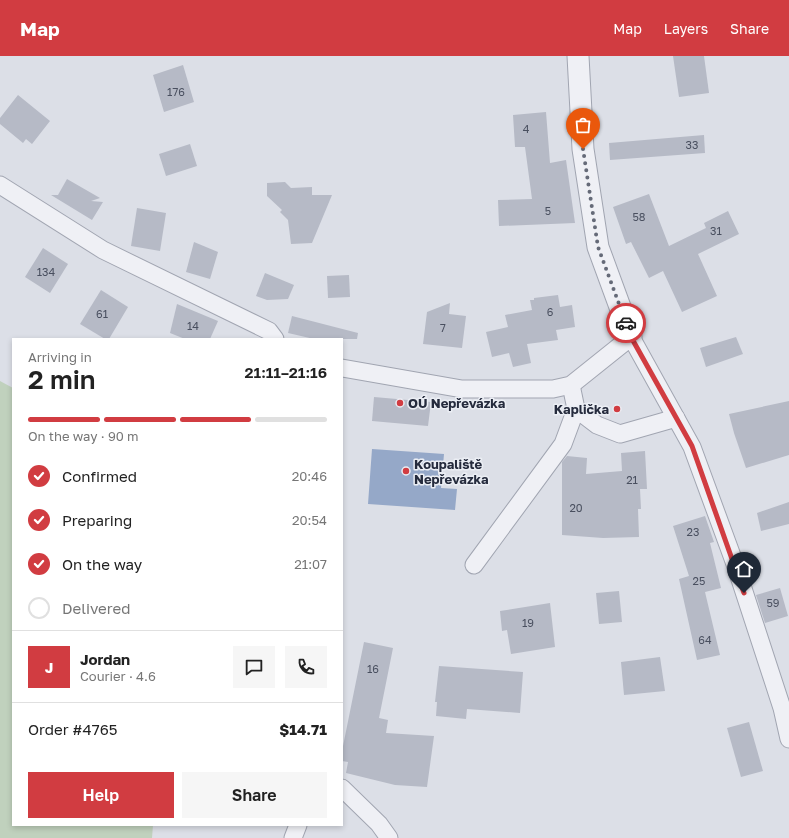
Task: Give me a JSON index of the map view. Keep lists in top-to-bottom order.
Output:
{
  "places": ["OÚ Nepřevázka", "Kaplička", "Koupaliště Nepřevázka"],
  "house_numbers": [
    "176",
    "4",
    "33",
    "5",
    "58",
    "31",
    "134",
    "6",
    "61",
    "14",
    "7",
    "21",
    "20",
    "23",
    "25",
    "59",
    "19",
    "64",
    "16"
  ],
  "page": {
    "header": "Map",
    "nav": ["Map", "Layers", "Share"],
    "heading": ["2 min", "Arriving in", "21:11–21:16"],
    "panel": [
      "Jordan",
      "Courier · 4.6",
      "Order #4765",
      "$14.71"
    ],
    "bar": "On the way · 90 m",
    "list": [
      ["Confirmed", "20:46"],
      ["Preparing", "20:54"],
      ["On the way", "21:07"],
      "Delivered"
    ],
    "round": "J",
    "buttons": ["Help", "Share"]
  }
}
